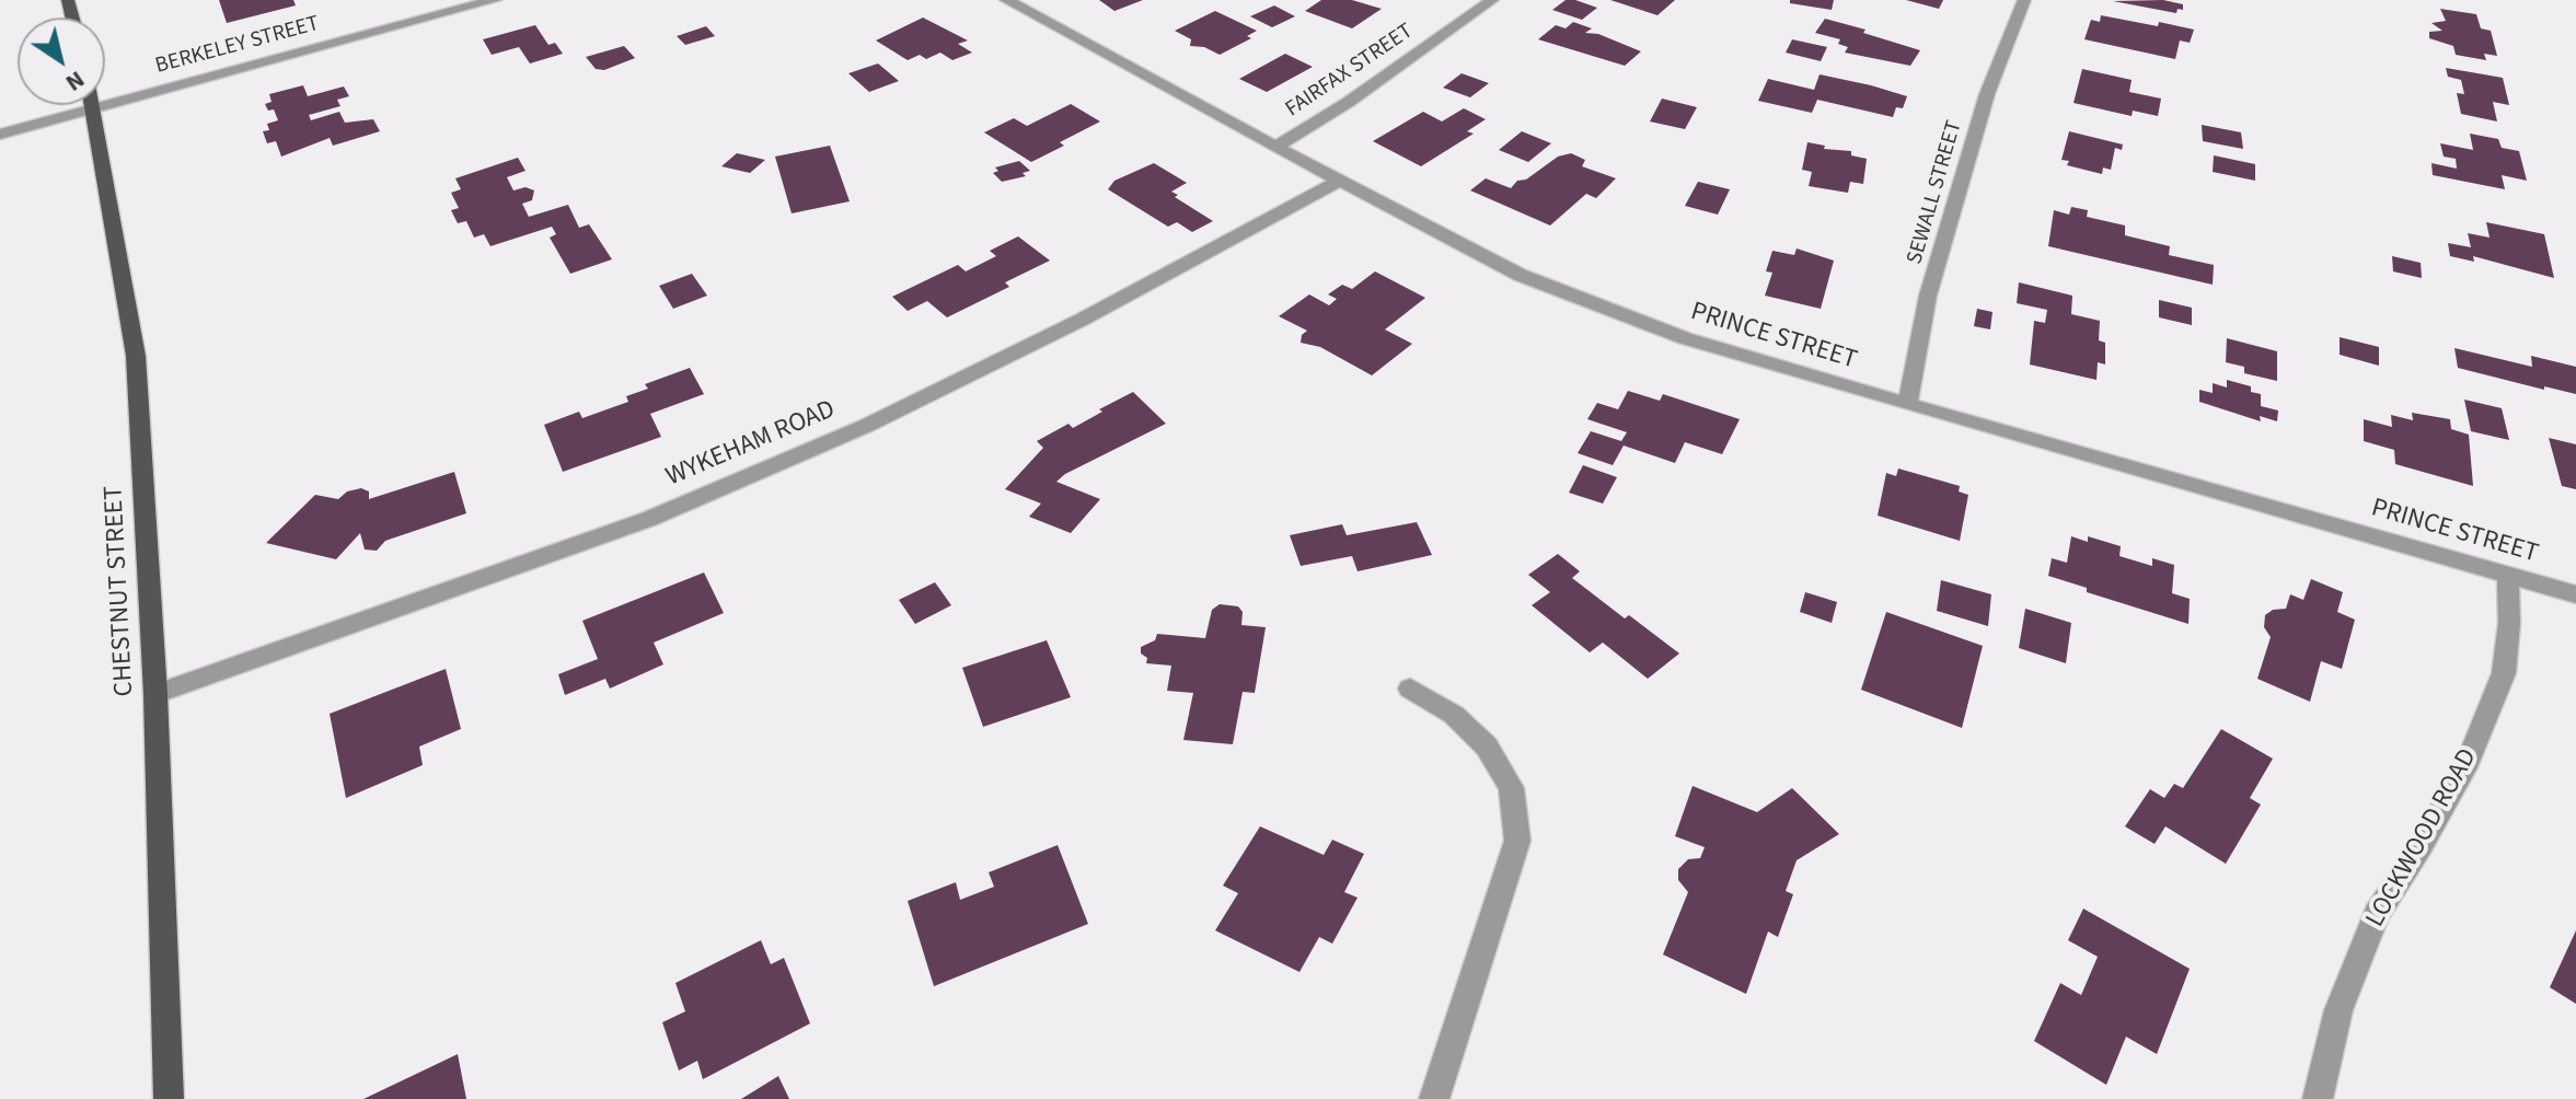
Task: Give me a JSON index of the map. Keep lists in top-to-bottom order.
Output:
{
  "streets": {
    "main road": ["CHESTNUT STREET"],
    "street": [
      "BERKELEY STREET",
      "FAIRFAX STREET",
      "SEWALL STREET",
      "PRINCE STREET",
      "WYKEHAM ROAD",
      "LOCKWOOD ROAD"
    ]
  },
  "crossings": [
    ["BERKELEY STREET", "CHESTNUT STREET"],
    ["FAIRFAX STREET", "PRINCE STREET"],
    ["SEWALL STREET", "PRINCE STREET"],
    ["PRINCE STREET", "WYKEHAM ROAD"],
    ["PRINCE STREET", "LOCKWOOD ROAD"],
    ["WYKEHAM ROAD", "CHESTNUT STREET"]
  ],
  "north": "bottom right"
}
